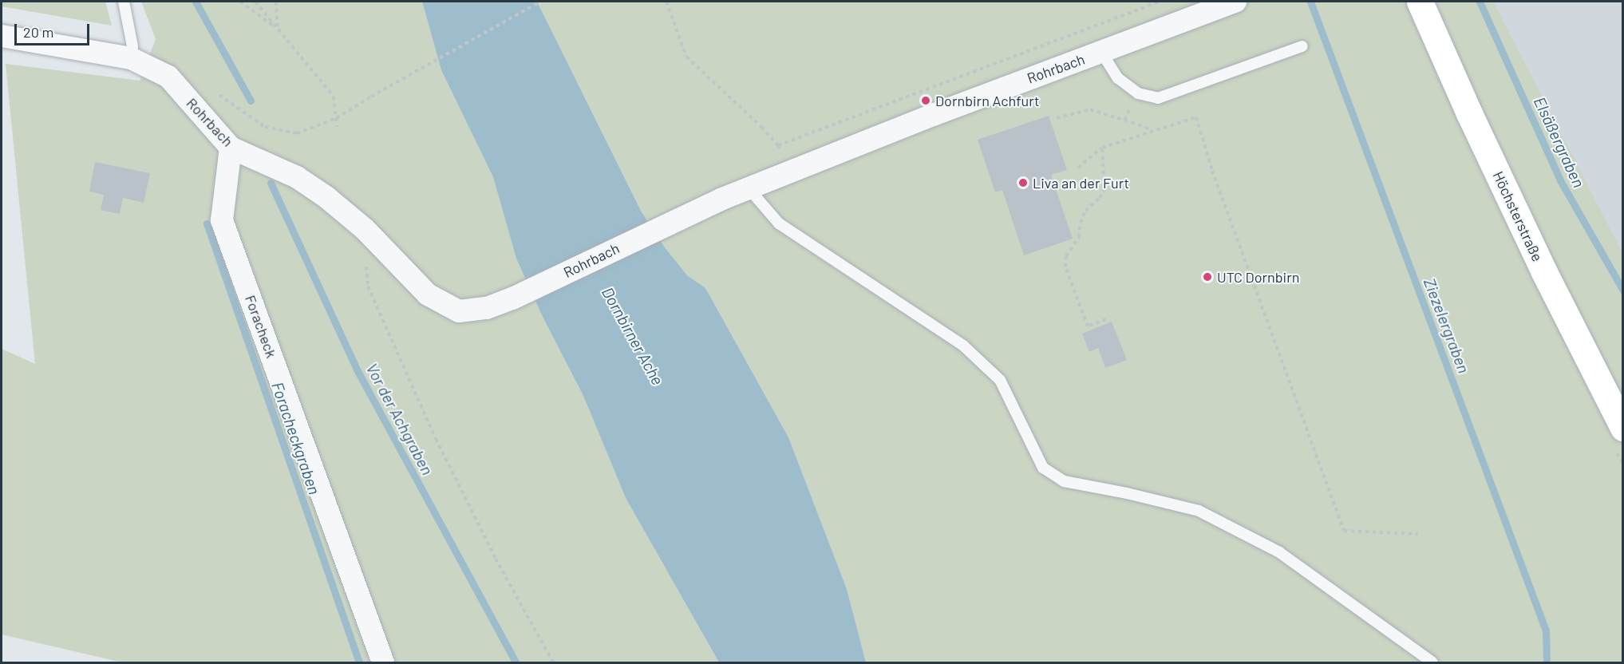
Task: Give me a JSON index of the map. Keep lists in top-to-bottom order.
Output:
{
  "streets": {
    "main road": ["Höchsterstraße"],
    "street": ["Rohrbach", "Foracheck"]
  },
  "crossings": [
    ["Rohrbach", "Foracheck"]
  ],
  "water": [
    "Elsäßergraben",
    "Ziezelergraben",
    "Dornbirner Ache",
    "Vor der Achgraben",
    "Foracheckgraben"
  ],
  "places": ["Dornbirn Achfurt", "Liva an der Furt", "UTC Dornbirn"],
  "scale_bar": "20 m"
}
